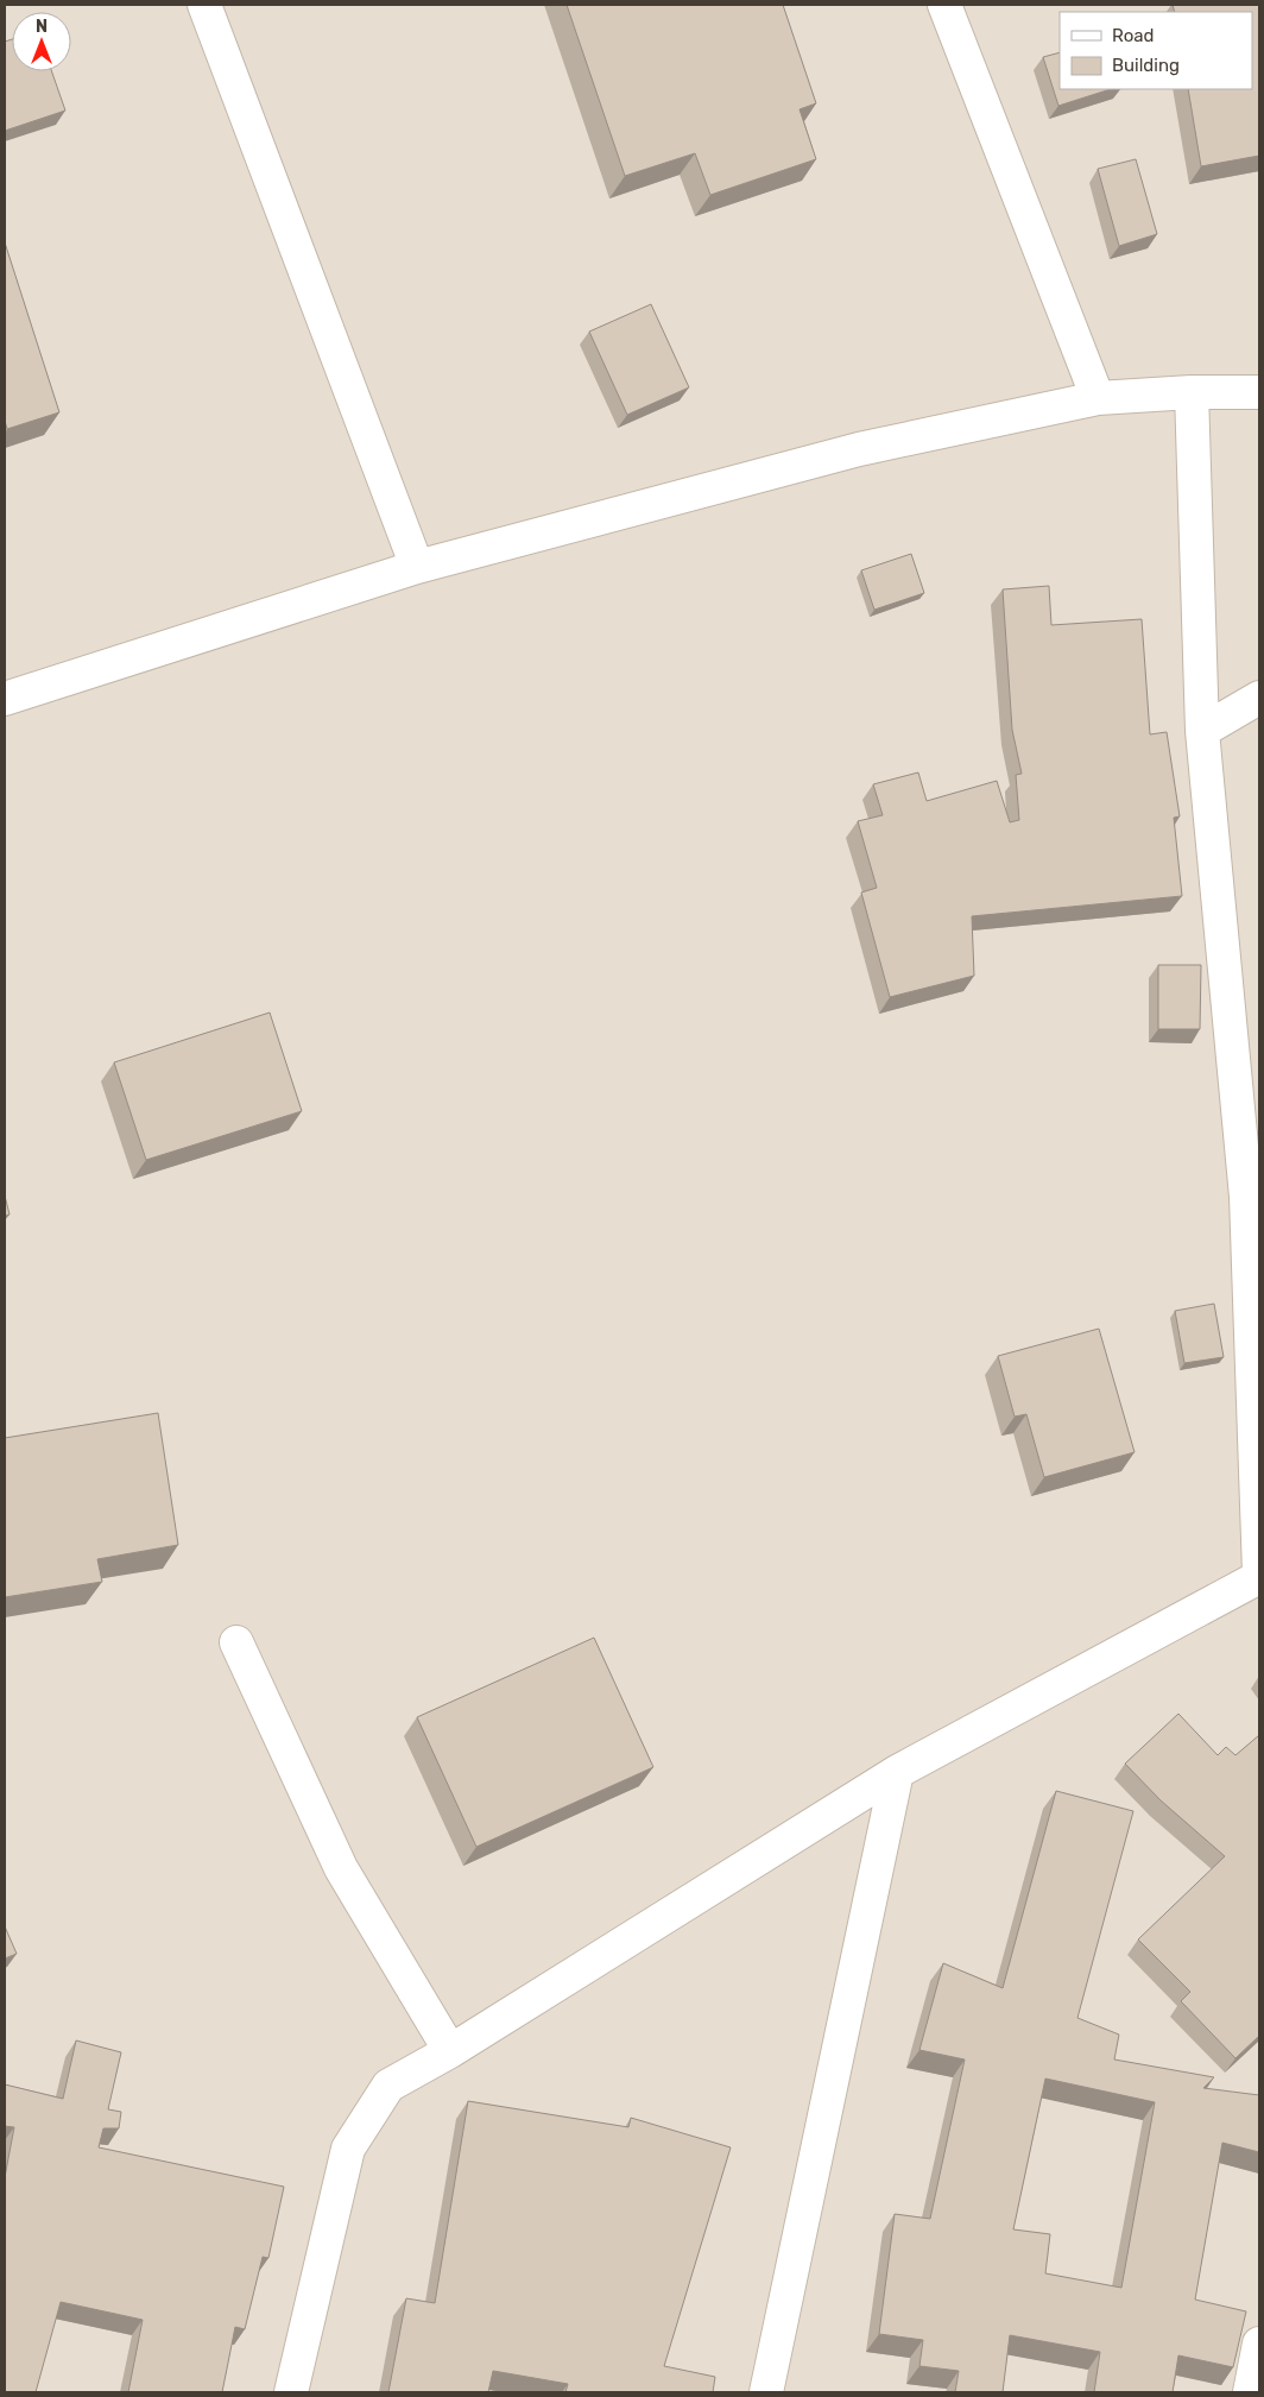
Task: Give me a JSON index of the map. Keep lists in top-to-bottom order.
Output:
{
  "legend": ["Road", "Building"],
  "north": "top"
}
